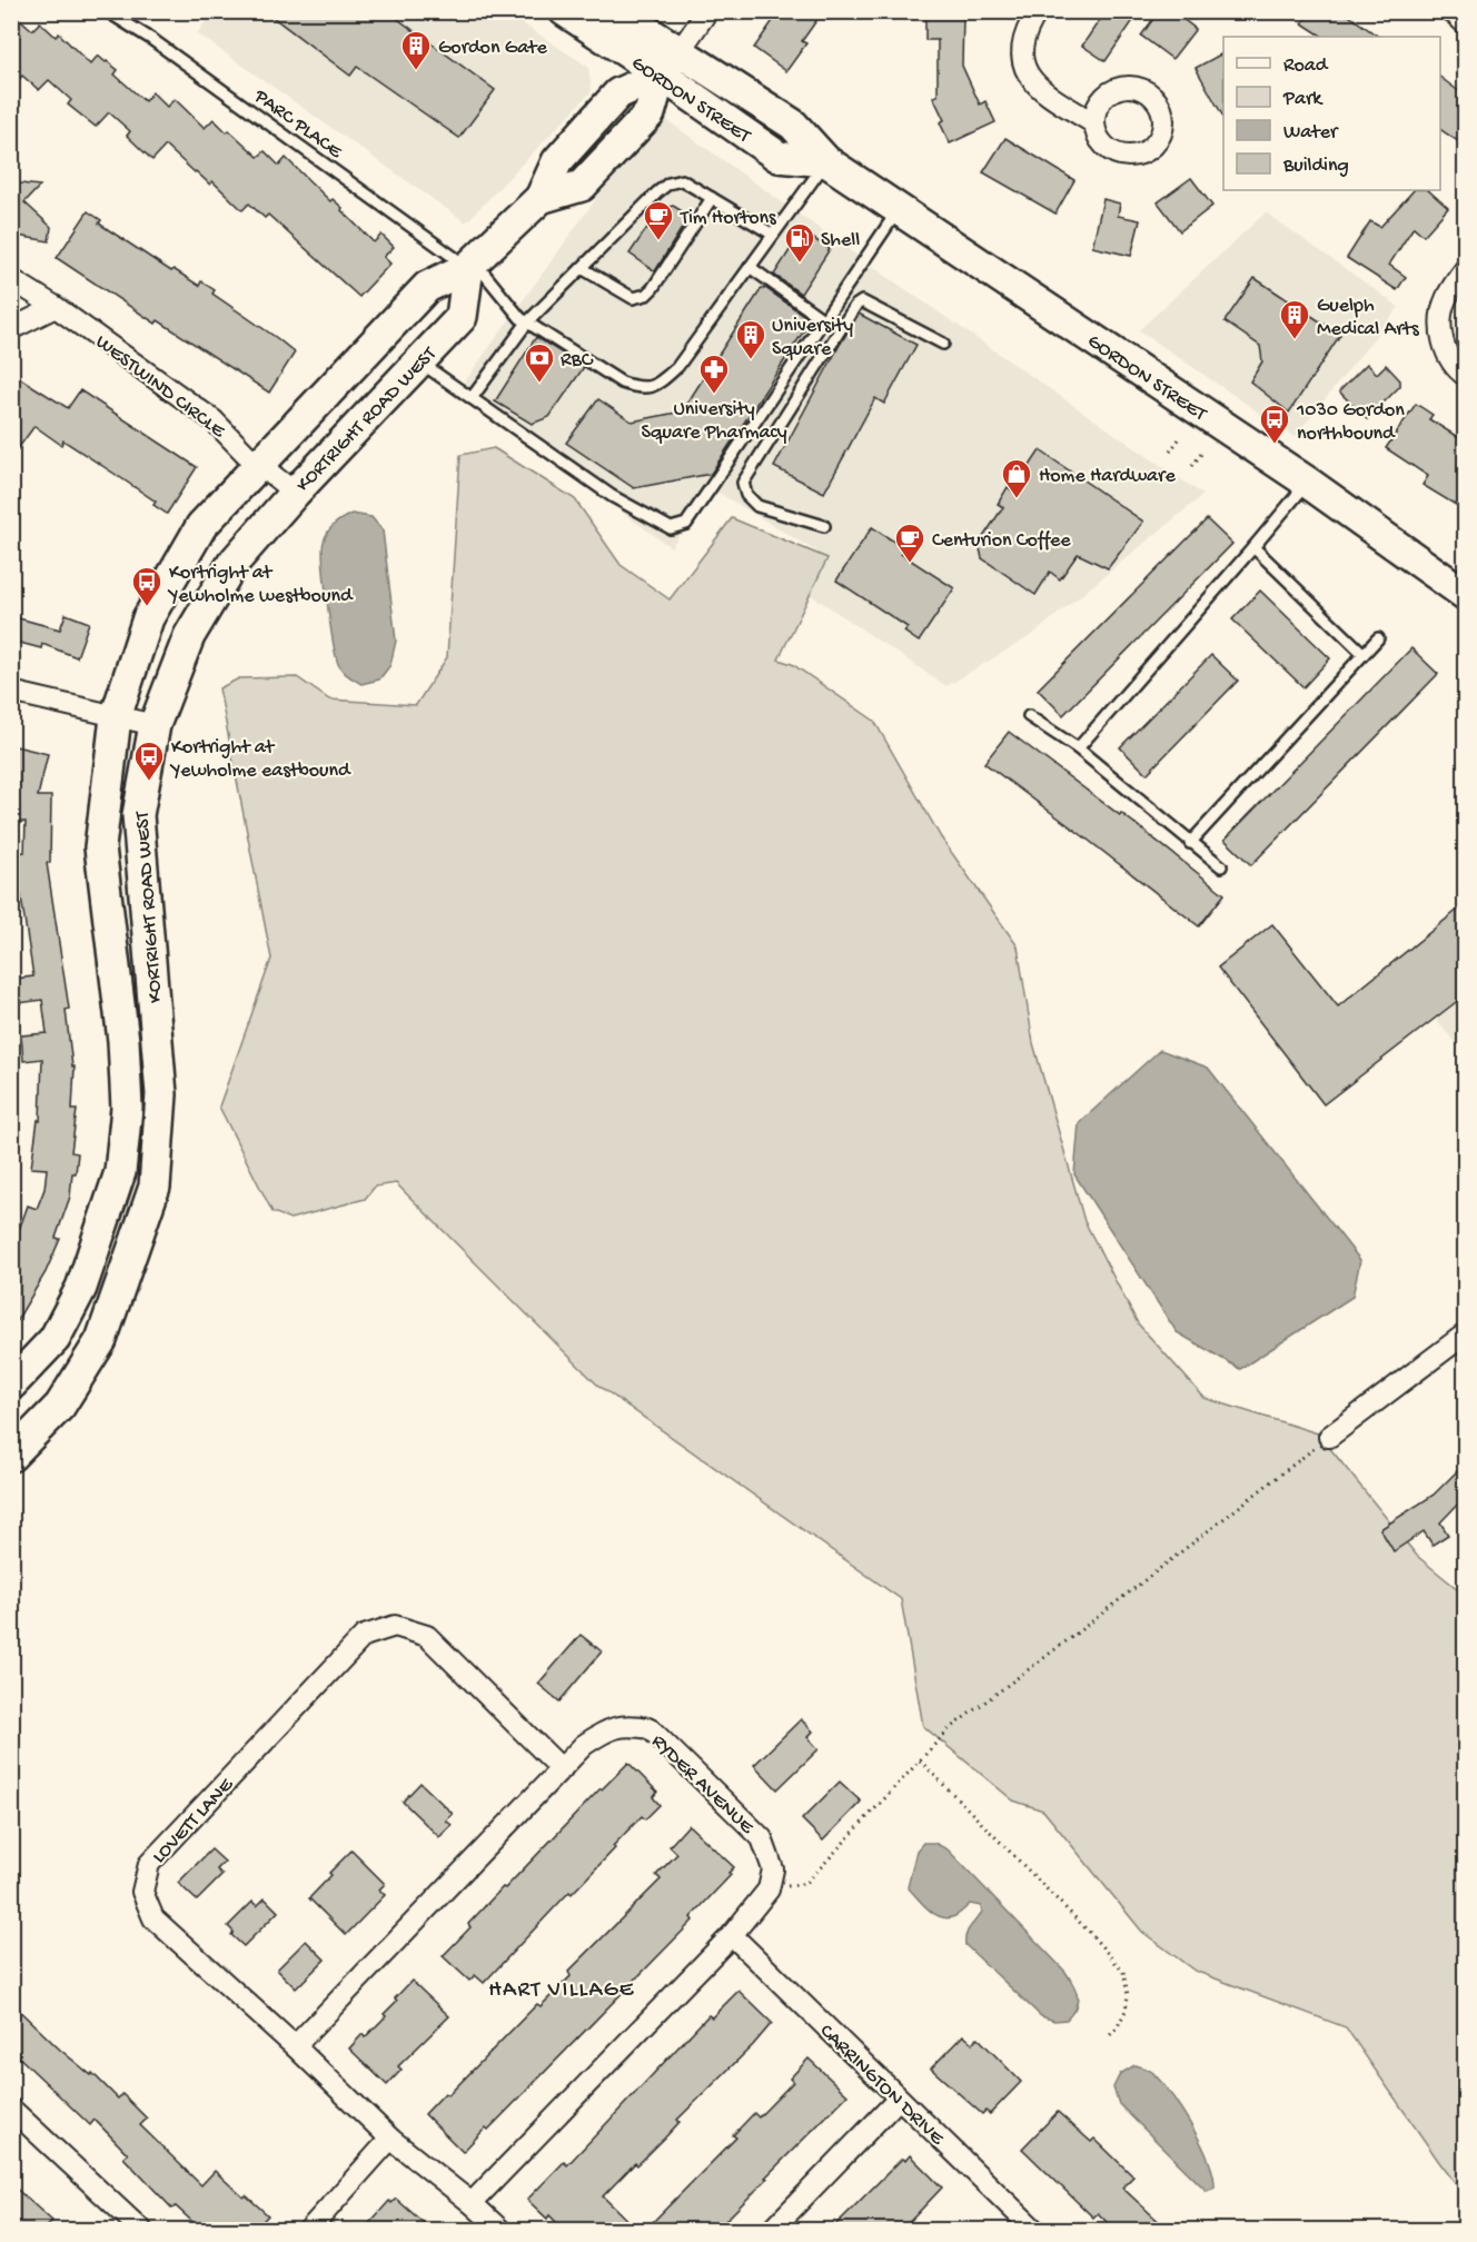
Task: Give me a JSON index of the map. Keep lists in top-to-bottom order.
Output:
{
  "streets": {
    "street": [
      "GORDON STREET",
      "WESTWIND CIRCLE",
      "KORTRIGHT ROAD WEST",
      "RYDER AVENUE",
      "LOVETT LANE",
      "CARRINGTON DRIVE"
    ],
    "lane": ["PARC PLACE"]
  },
  "crossings": [
    ["GORDON STREET", "KORTRIGHT ROAD WEST"],
    ["PARC PLACE", "KORTRIGHT ROAD WEST"],
    ["WESTWIND CIRCLE", "KORTRIGHT ROAD WEST"],
    ["RYDER AVENUE", "LOVETT LANE"]
  ],
  "districts": ["HART VILLAGE"],
  "places": {
    "building": ["Gordon Gate", "Guelph Medical Arts", "University Square"],
    "cafe": ["Tim Hortons", "Centurion Coffee"],
    "fuel station": ["Shell"],
    "bank": ["RBC"],
    "pharmacy": ["University Square Pharmacy"],
    "bus stop": ["1030 Gordon northbound", "Kortright at Yewholme westbound", "Kortright at Yewholme eastbound"],
    "shop": ["Home Hardware"]
  },
  "legend": [
    "Road",
    "Park",
    "Water",
    "Building"
  ]
}
